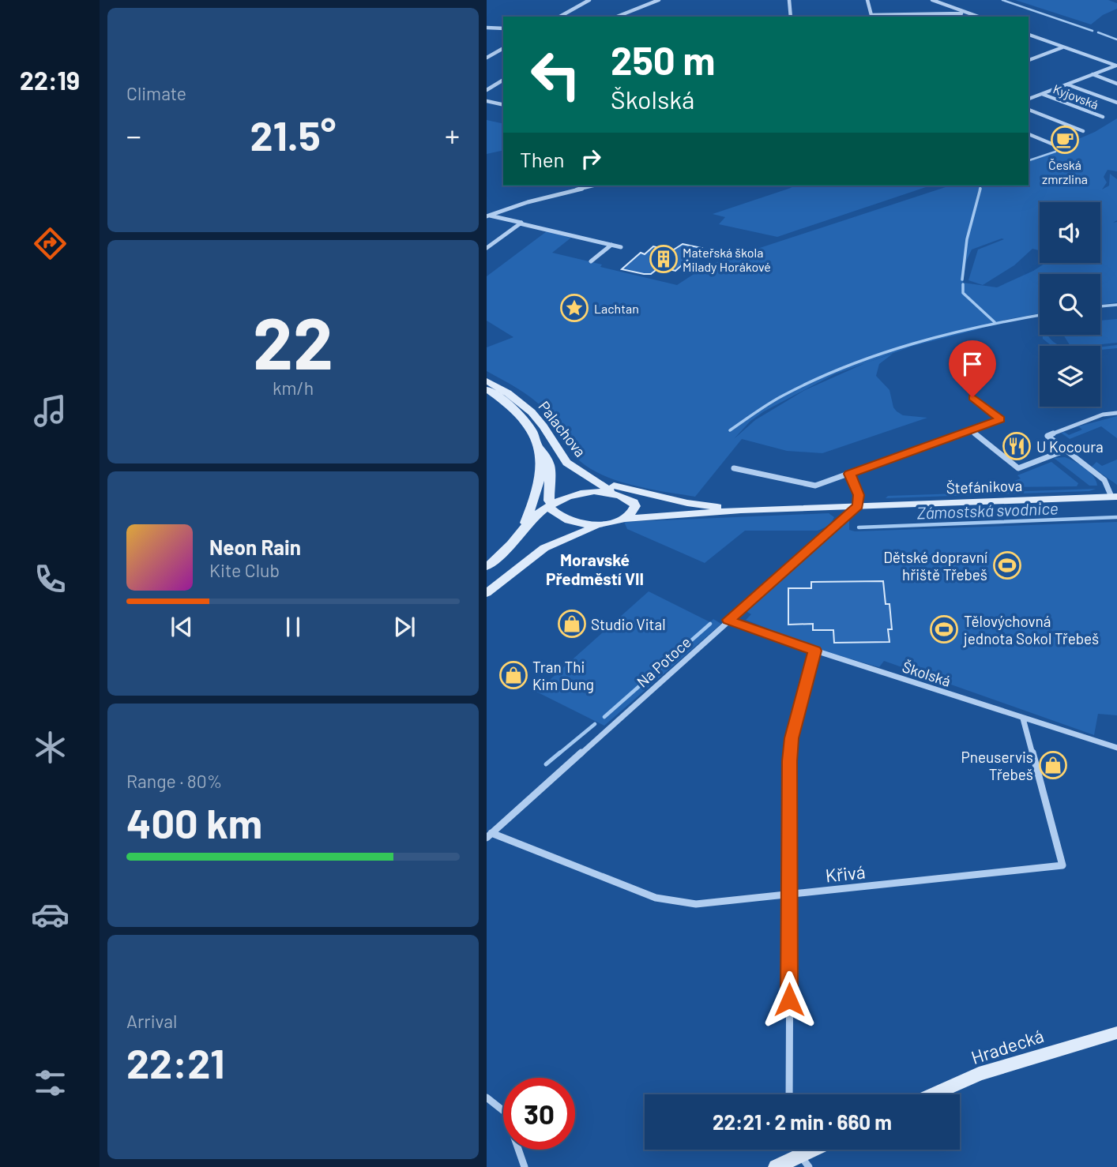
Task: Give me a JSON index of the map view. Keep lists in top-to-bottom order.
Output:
{
  "streets": {
    "street": [
      "Kyjovská",
      "Palachova",
      "Štefánikova",
      "Na Potoce",
      "Školská",
      "Křivá",
      "Hradecká"
    ]
  },
  "crossings": [
    ["Palachova", "Štefánikova"],
    ["Štefánikova", "Na Potoce"],
    ["Na Potoce", "Školská"],
    ["Na Potoce", "Křivá"],
    ["Školská", "Křivá"]
  ],
  "districts": ["Moravské Předměstí VII"],
  "water": ["Zámostská svodnice"],
  "places": {
    "cafe": ["Česká zmrzlina"],
    "building": ["Mateřská škola Milady Horákové"],
    "place": ["Lachtan"],
    "restaurant": ["U Kocoura"],
    "sports": ["Dětské dopravní hřiště Třebeš", "Tělovýchovná jednota Sokol Třebeš"],
    "shop": ["Studio Vital", "Tran Thi Kim Dung", "Pneuservis Třebeš"]
  },
  "page": {
    "tabs": "22:19",
    "tile": [
      "Climate",
      ["22", "km/h"],
      ["Range · 80%", "400 km"],
      ["Arrival", "22:21"]
    ],
    "turn": ["250 m", "Školská"],
    "heat": ["−", "21.5°", "+"],
    "then": "Then",
    "song": ["Neon Rain", "Kite Club"],
    "limit": "30",
    "trip": "22:21 · 2 min · 660 m"
  }
}
